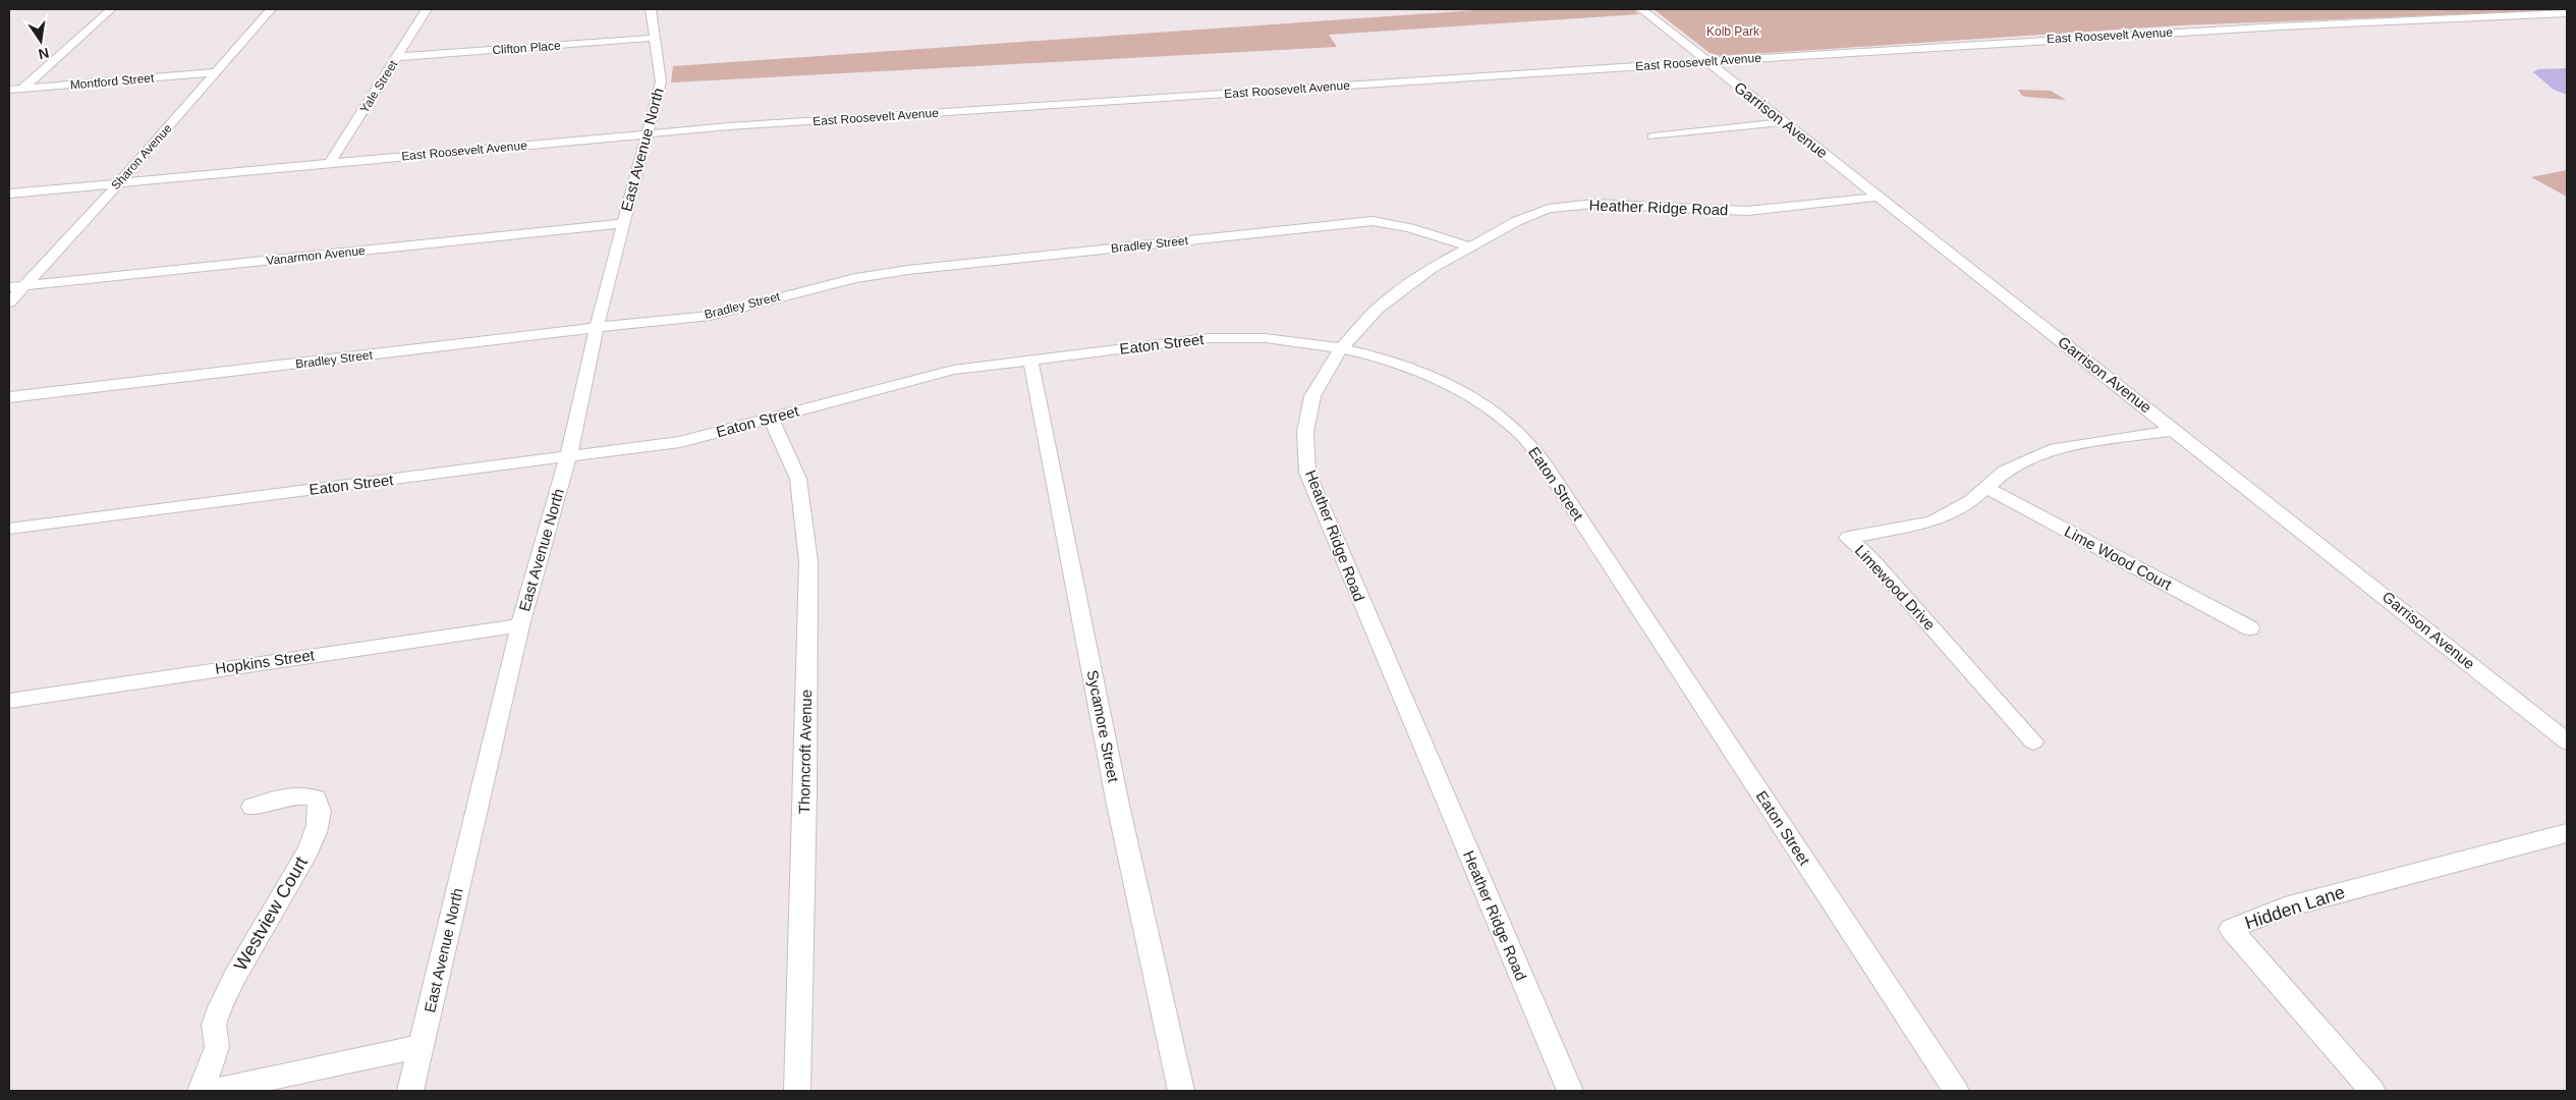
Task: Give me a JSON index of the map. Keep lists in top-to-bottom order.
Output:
{
  "streets": {
    "street": [
      "East Roosevelt Avenue",
      "Clifton Place",
      "Montford Street",
      "Yale Street",
      "Garrison Avenue",
      "East Avenue North",
      "Sharon Avenue",
      "Heather Ridge Road",
      "Bradley Street",
      "Vanarmon Avenue",
      "Eaton Street",
      "Lime Wood Court",
      "Limewood Drive",
      "Hopkins Street",
      "Sycamore Street",
      "Thorncroft Avenue",
      "Hidden Lane",
      "Westview Court"
    ]
  },
  "crossings": [
    ["East Roosevelt Avenue", "Yale Street"],
    ["East Roosevelt Avenue", "Garrison Avenue"],
    ["East Roosevelt Avenue", "East Avenue North"],
    ["East Roosevelt Avenue", "Sharon Avenue"],
    ["Clifton Place", "Yale Street"],
    ["Clifton Place", "East Avenue North"],
    ["Montford Street", "Sharon Avenue"],
    ["Garrison Avenue", "Heather Ridge Road"],
    ["Garrison Avenue", "Limewood Drive"],
    ["East Avenue North", "Bradley Street"],
    ["East Avenue North", "Vanarmon Avenue"],
    ["East Avenue North", "Eaton Street"],
    ["East Avenue North", "Hopkins Street"],
    ["Sharon Avenue", "Vanarmon Avenue"],
    ["Heather Ridge Road", "Bradley Street"],
    ["Heather Ridge Road", "Eaton Street"],
    ["Eaton Street", "Sycamore Street"],
    ["Eaton Street", "Thorncroft Avenue"],
    ["Lime Wood Court", "Limewood Drive"]
  ],
  "parks": ["Kolb Park"],
  "north": "bottom"
}
